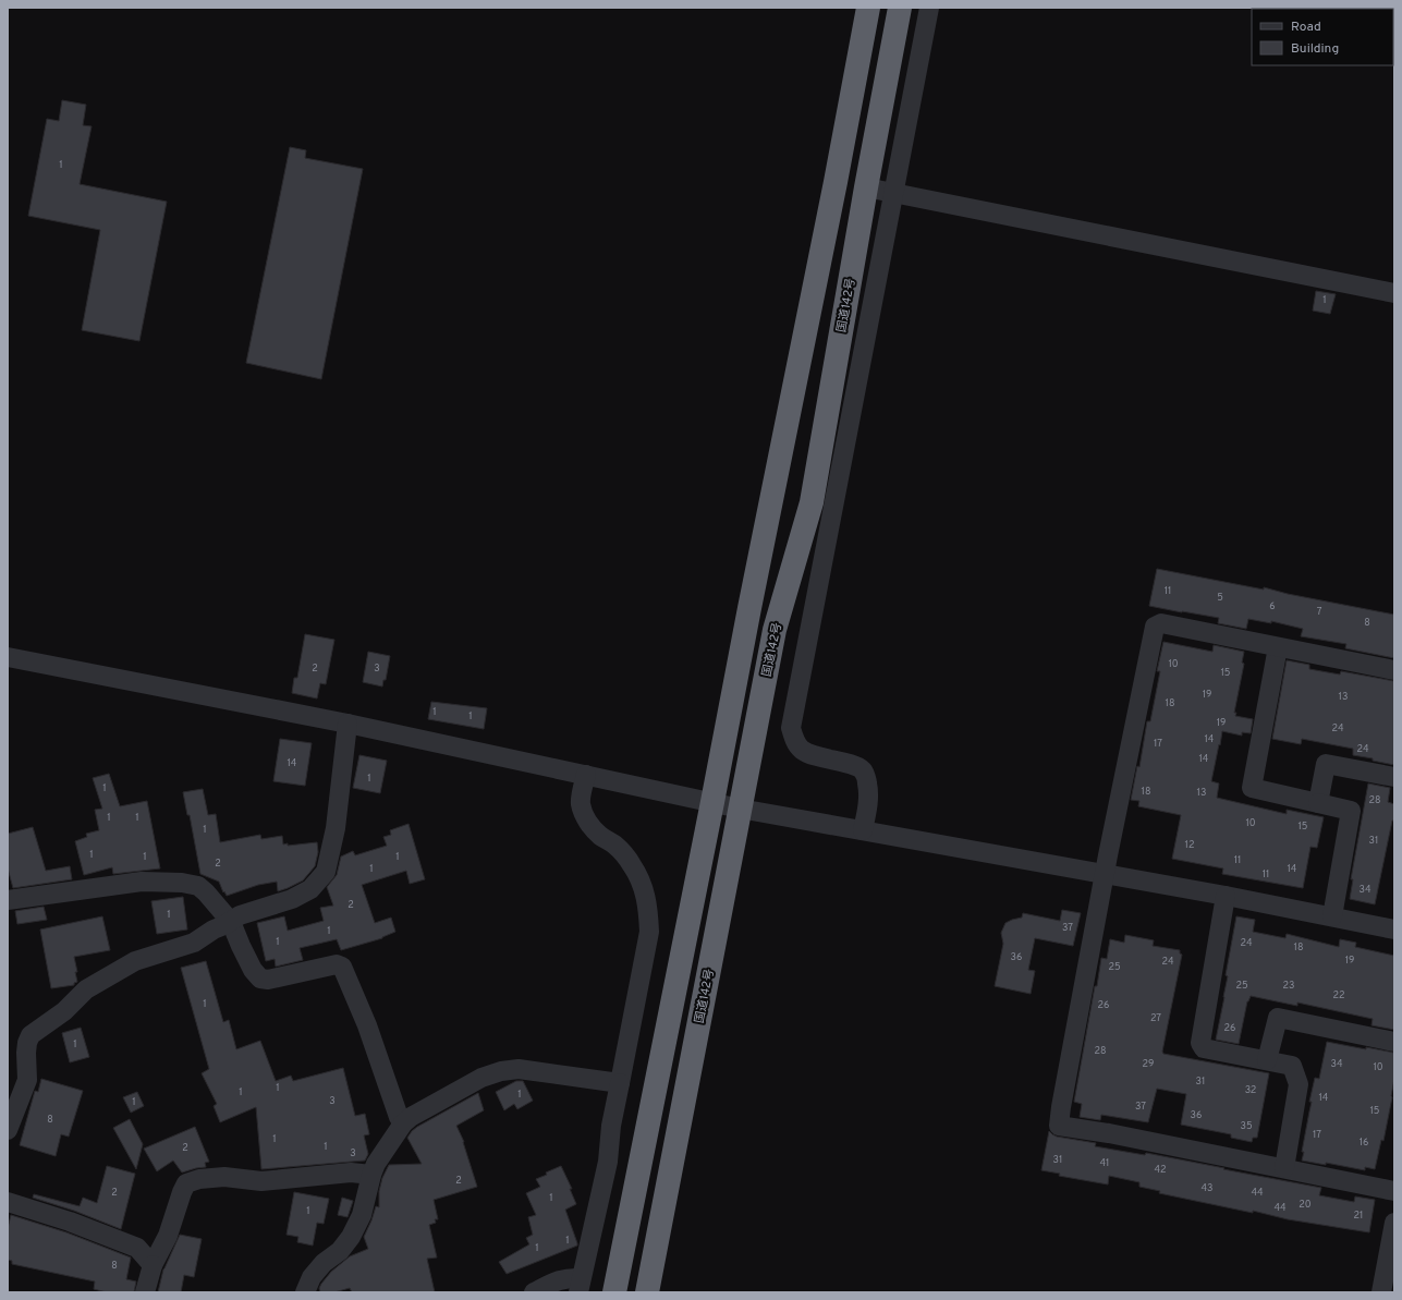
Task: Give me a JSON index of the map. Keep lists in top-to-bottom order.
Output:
{
  "streets": {
    "highway": ["国道142号"]
  },
  "house_numbers": [
    "1",
    "1",
    "11",
    "5",
    "6",
    "7",
    "8",
    "10",
    "2",
    "3",
    "15",
    "19",
    "13",
    "18",
    "1",
    "1",
    "19",
    "24",
    "14",
    "17",
    "24",
    "14",
    "14",
    "1",
    "1",
    "18",
    "13",
    "28",
    "1",
    "1",
    "10",
    "15",
    "1",
    "31",
    "12",
    "1",
    "1",
    "1",
    "11",
    "2",
    "1",
    "14",
    "11",
    "34",
    "2",
    "1",
    "37",
    "1",
    "1",
    "24",
    "18",
    "36",
    "19",
    "24",
    "25",
    "25",
    "23",
    "22",
    "1",
    "26",
    "27",
    "26",
    "1",
    "28",
    "29",
    "34",
    "10",
    "31",
    "1",
    "32",
    "1",
    "1",
    "14",
    "3",
    "1",
    "37",
    "15",
    "36",
    "8",
    "35",
    "17",
    "1",
    "16",
    "1",
    "2",
    "3",
    "31",
    "41",
    "42",
    "2",
    "43",
    "2",
    "44",
    "1",
    "20",
    "44",
    "1",
    "21",
    "1",
    "1",
    "8"
  ],
  "legend": ["Road", "Building"]
}
